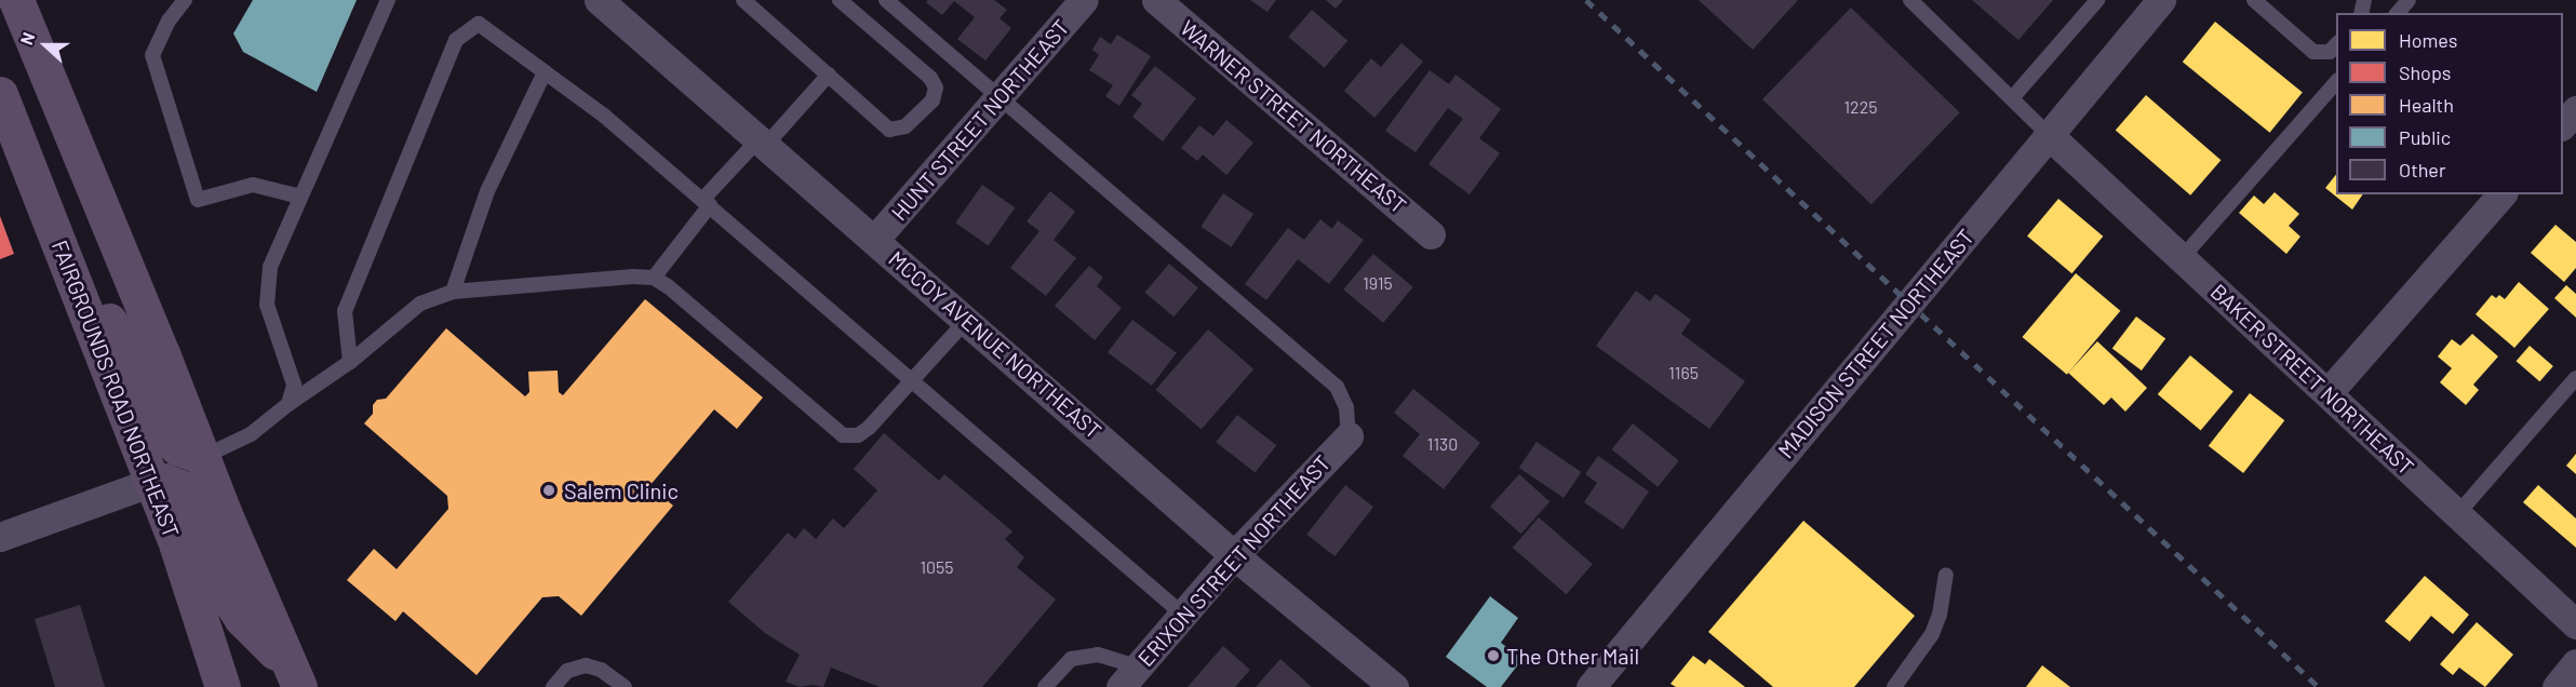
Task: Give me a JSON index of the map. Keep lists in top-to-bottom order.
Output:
{
  "streets": {
    "main road": ["FAIRGROUNDS ROAD NORTHEAST"],
    "street": [
      "WARNER STREET NORTHEAST",
      "HUNT STREET NORTHEAST",
      "MADISON STREET NORTHEAST",
      "MCCOY AVENUE NORTHEAST",
      "BAKER STREET NORTHEAST",
      "ERIXON STREET NORTHEAST"
    ]
  },
  "crossings": [
    ["HUNT STREET NORTHEAST", "MCCOY AVENUE NORTHEAST"],
    ["MADISON STREET NORTHEAST", "BAKER STREET NORTHEAST"],
    ["MCCOY AVENUE NORTHEAST", "ERIXON STREET NORTHEAST"]
  ],
  "places": ["Salem Clinic", "The Other Mail"],
  "house_numbers": [
    "1225",
    "1915",
    "1165",
    "1130",
    "1055"
  ],
  "legend": [
    "Homes",
    "Shops",
    "Health",
    "Public",
    "Other"
  ],
  "north": "left"
}
